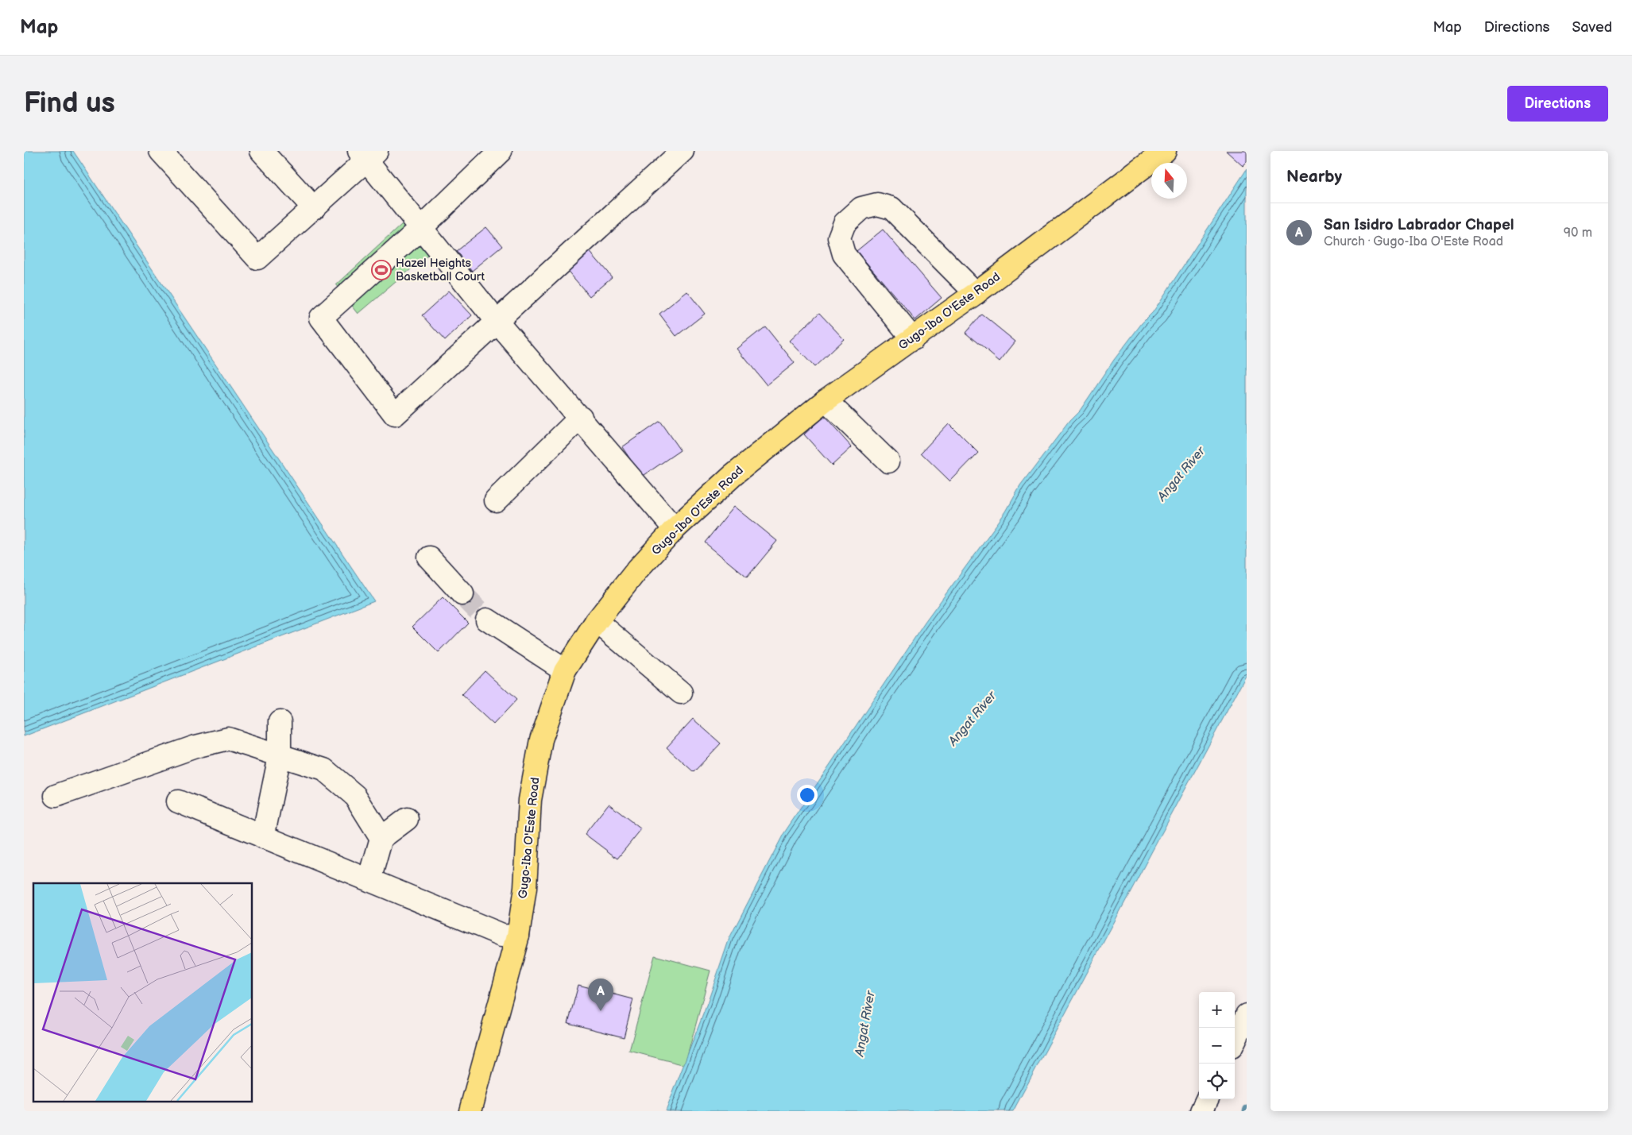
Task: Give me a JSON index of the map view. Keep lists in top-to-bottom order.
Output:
{
  "streets": {
    "main road": ["Gugo-Iba O'Este Road"]
  },
  "water": ["Angat River"],
  "places": {
    "sports": ["Hazel Heights Basketball Court"]
  },
  "north": "top",
  "page": {
    "header": "Map",
    "nav": ["Map", "Directions", "Saved"],
    "buttons": "Directions",
    "title": "Find us",
    "heading": "Nearby",
    "list": [
      {
        "mark": "A",
        "name": "San Isidro Labrador Chapel",
        "note": "Church · Gugo-Iba O'Este Road",
        "value": "90 m"
      }
    ],
    "pins": "A",
    "map_buttons": ["+", "−"]
  }
}
